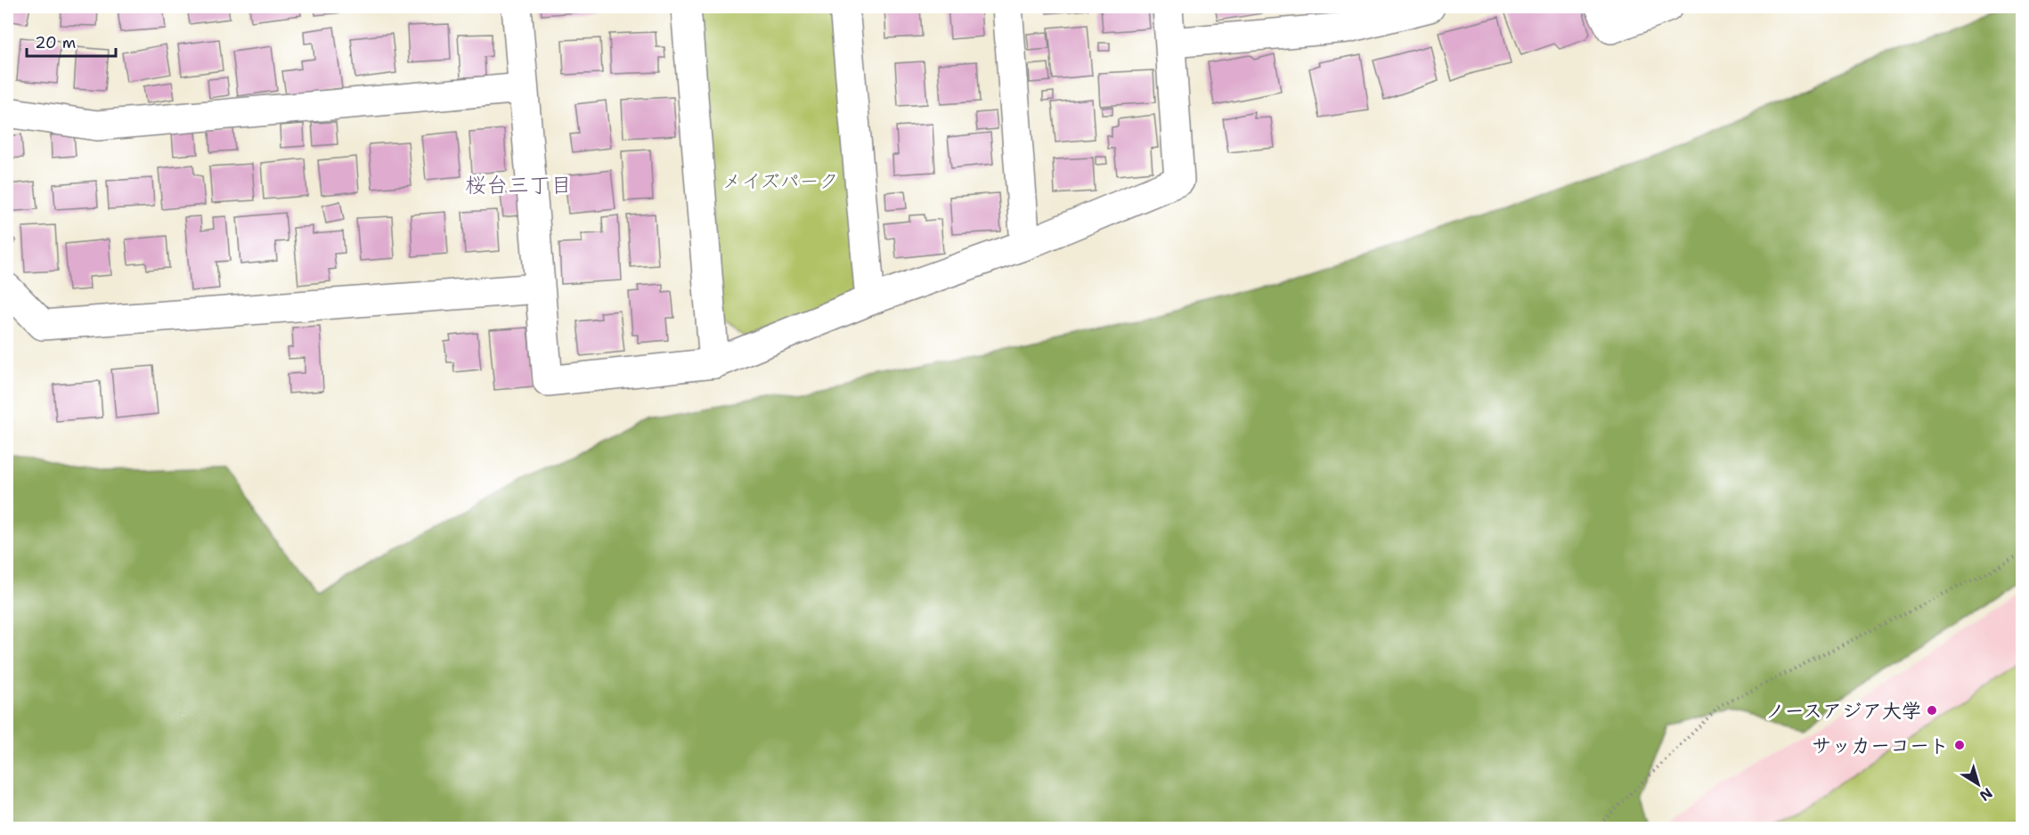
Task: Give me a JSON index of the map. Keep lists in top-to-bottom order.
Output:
{
  "districts": ["桜台三丁目"],
  "parks": ["メイズパーク"],
  "places": ["ノースアジア大学", "サッカーコート"],
  "scale_bar": "20 m",
  "north": "bottom right"
}
